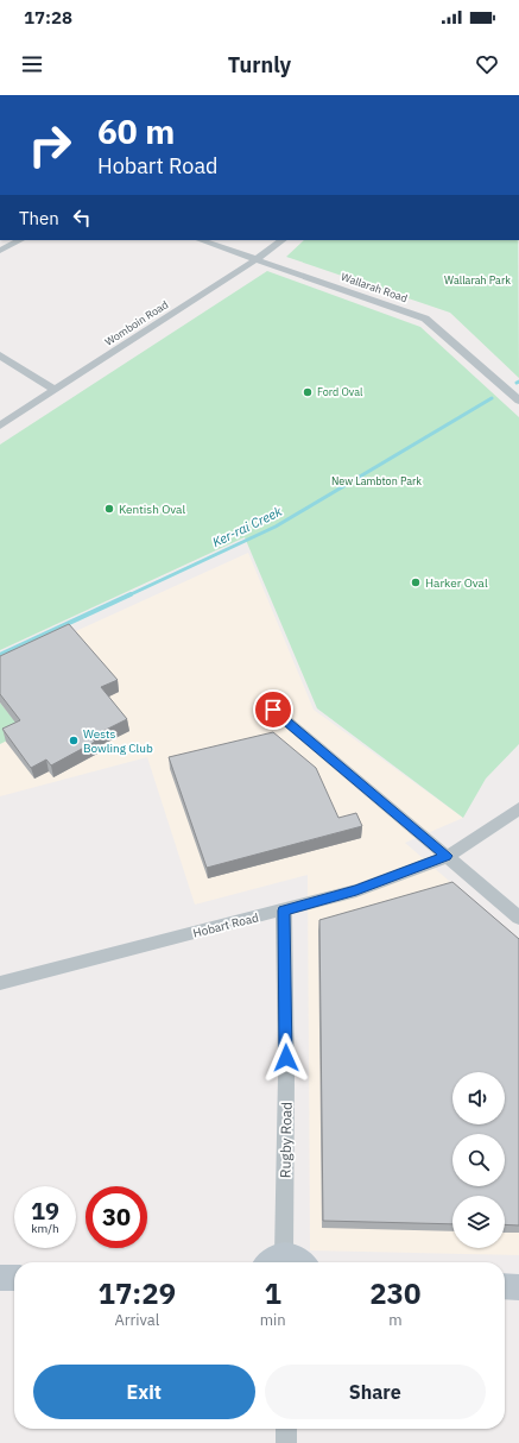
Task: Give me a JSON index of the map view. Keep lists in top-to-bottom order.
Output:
{
  "streets": {
    "street": [
      "Wallarah Road",
      "Womboin Road",
      "Hobart Road",
      "Rugby Road"
    ]
  },
  "crossings": [
    ["Wallarah Road", "Womboin Road"],
    ["Hobart Road", "Rugby Road"]
  ],
  "water": ["Ker-rai Creek"],
  "parks": ["Wallarah Park", "New Lambton Park"],
  "places": [
    "Ford Oval",
    "Kentish Oval",
    "Harker Oval",
    "Wests Bowling Club"
  ],
  "page": {
    "status": "17:28",
    "header": "Turnly",
    "turn": ["60 m", "Hobart Road"],
    "then": "Then",
    "speed": "19 km/h",
    "limit": "30",
    "eta": [
      "17:29",
      "Arrival",
      "1",
      "min",
      "230",
      "m"
    ],
    "buttons": ["Exit", "Share"]
  }
}
